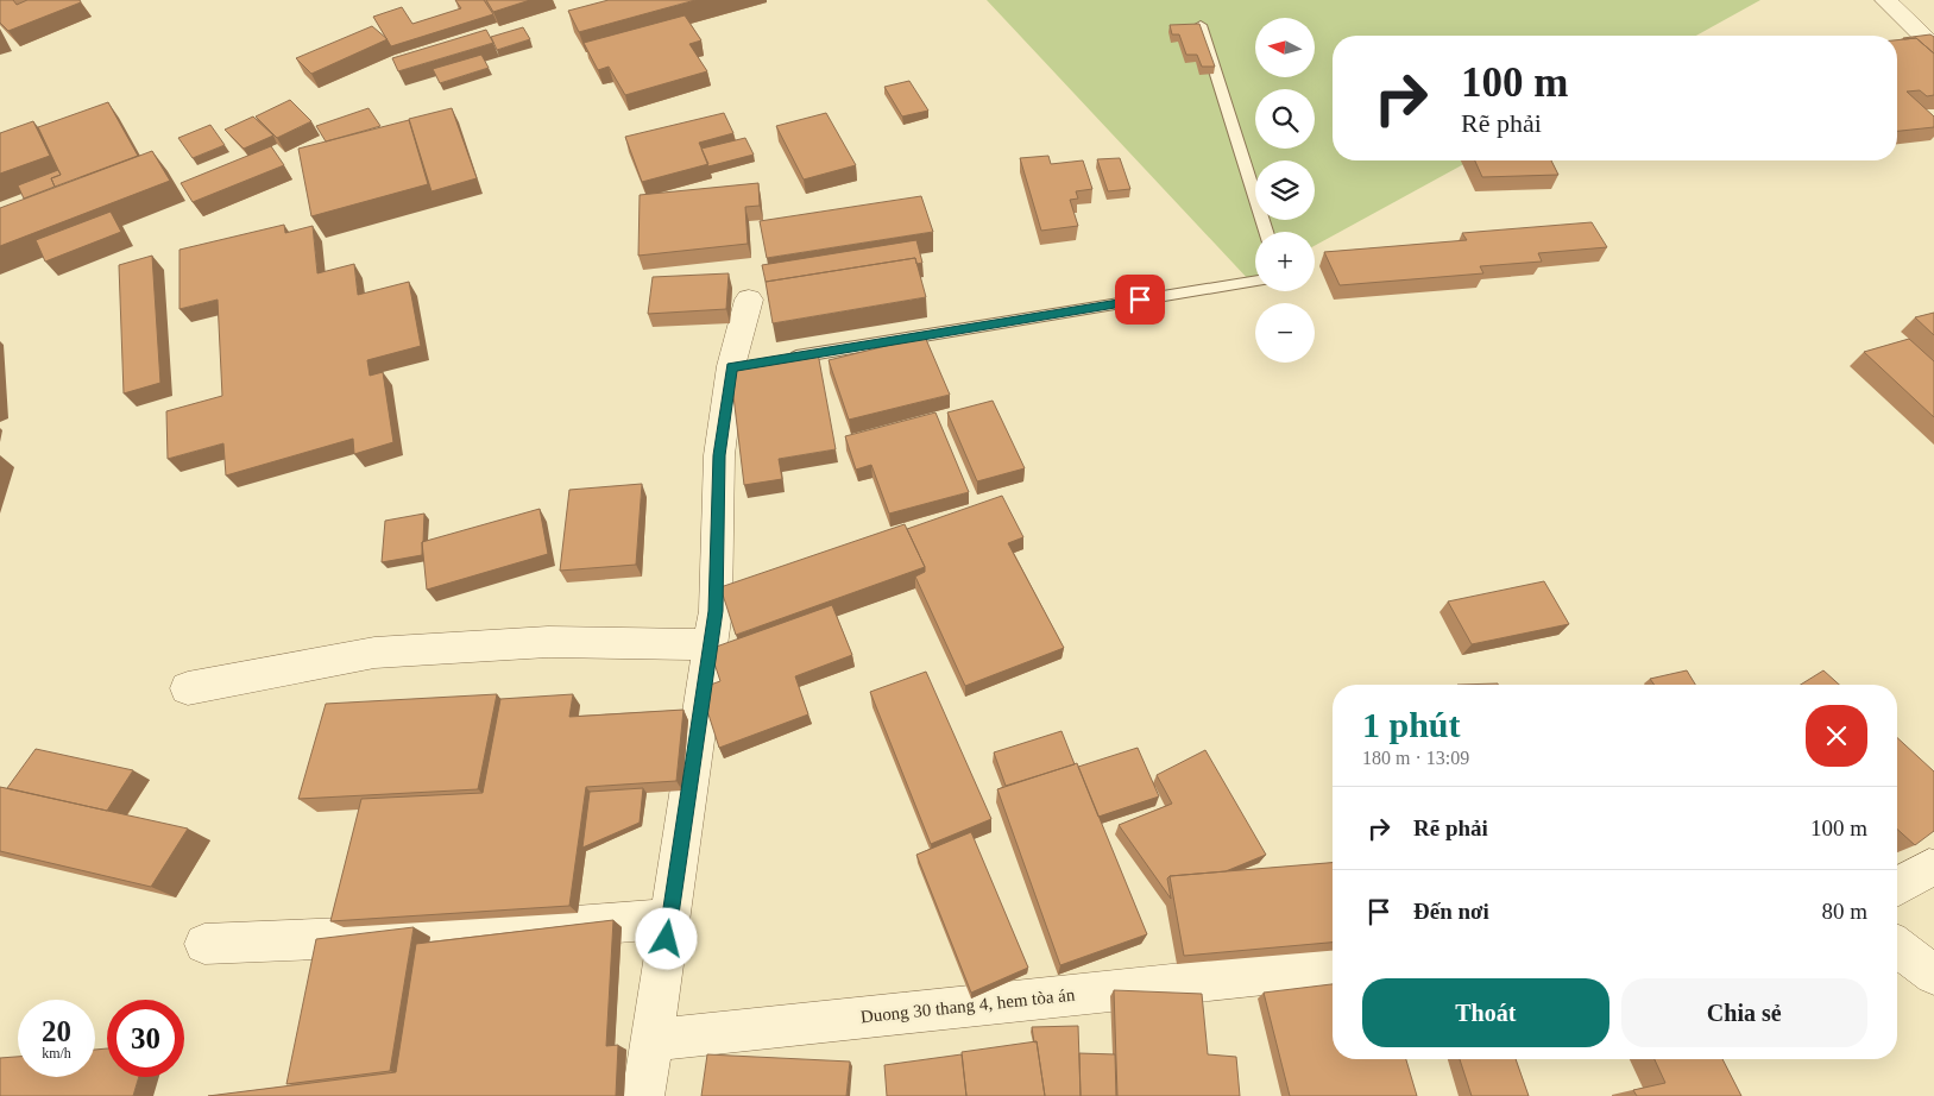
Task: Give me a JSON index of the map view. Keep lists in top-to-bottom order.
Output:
{
  "streets": {
    "street": ["Duong 30 thang 4, hem tòa án"]
  },
  "north": "left",
  "page": {
    "map_buttons": ["+", "−"],
    "turn": ["100 m", "Rẽ phải"],
    "heading": ["1 phút", "180 m · 13:09"],
    "list": [
      {
        "name": "Rẽ phải",
        "value": "100 m"
      },
      {
        "name": "Đến nơi",
        "value": "80 m"
      }
    ],
    "buttons": ["Thoát", "Chia sẻ"],
    "speed": "20 km/h",
    "limit": "30"
  }
}
